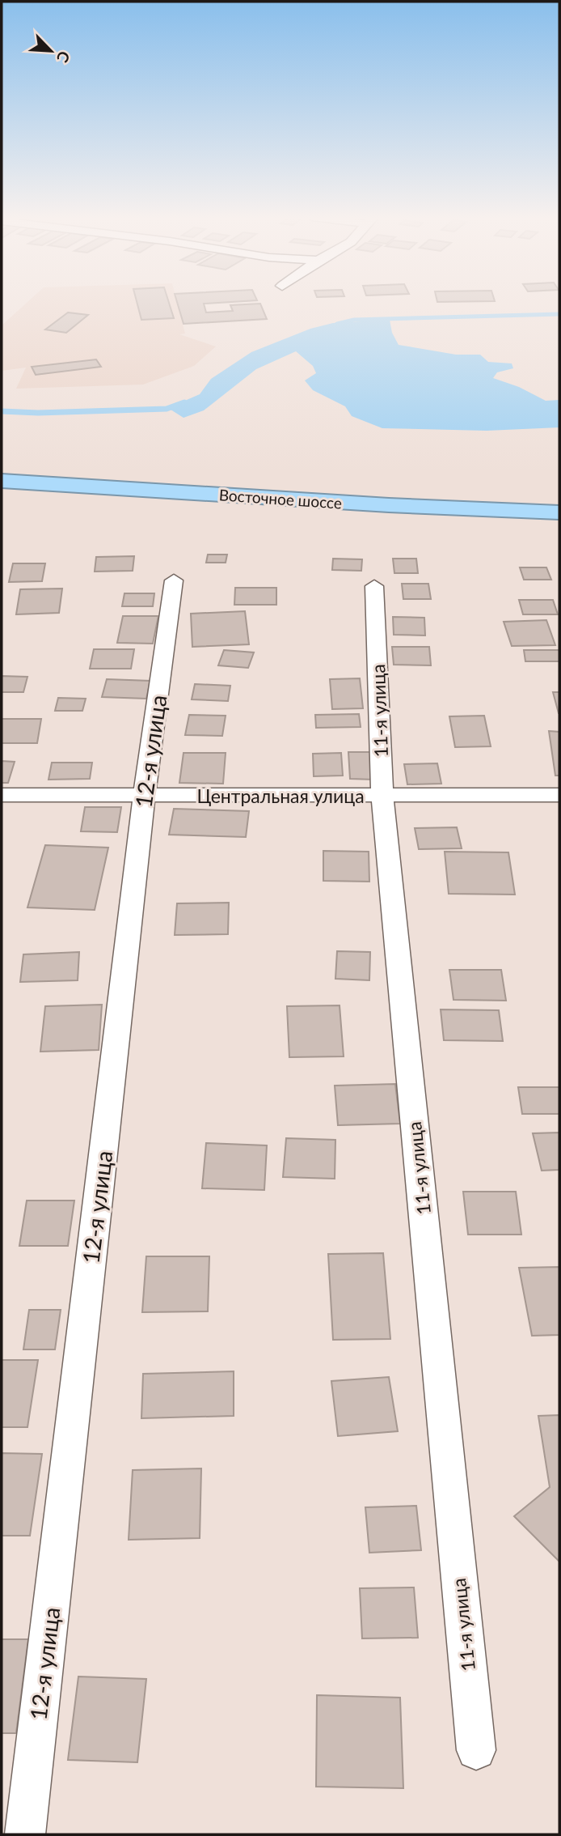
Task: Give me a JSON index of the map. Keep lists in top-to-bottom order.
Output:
{
  "streets": {
    "highway": ["Восточное шоссе"],
    "street": ["11-я улица", "12-я улица", "Центральная улица"]
  },
  "crossings": [
    ["11-я улица", "Центральная улица"],
    ["12-я улица", "Центральная улица"]
  ],
  "north": "bottom right"
}
